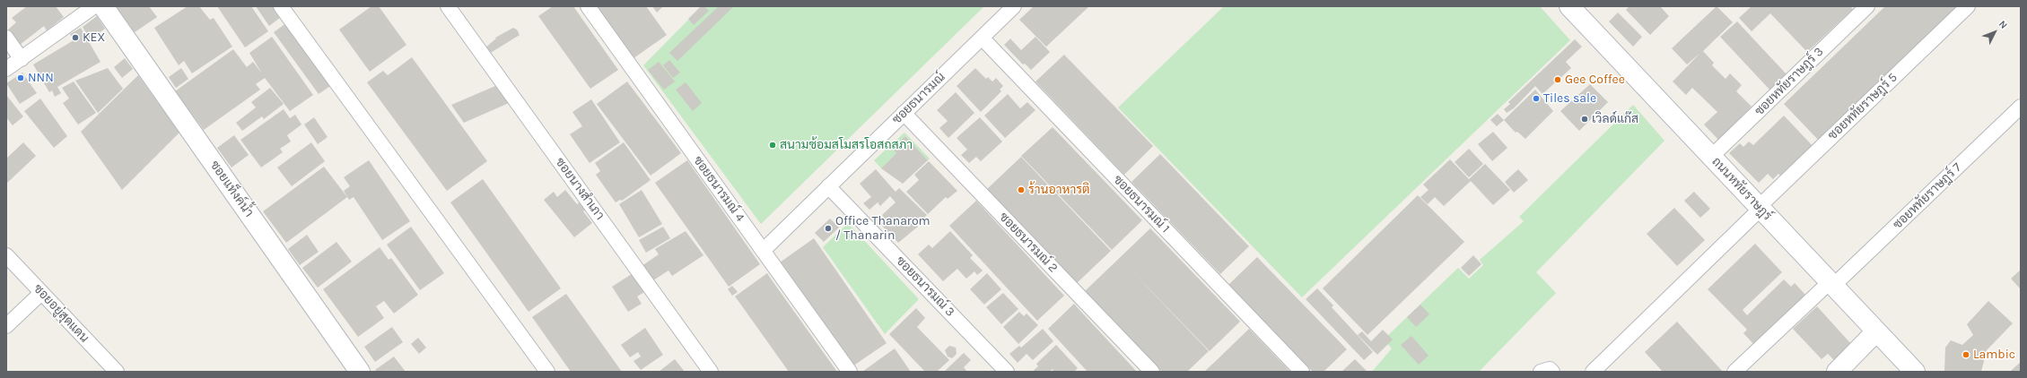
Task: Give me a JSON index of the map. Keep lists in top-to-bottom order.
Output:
{
  "streets": {
    "street": [
      "ซอยหทัยราษฎร์ 3",
      "ซอยธนารมณ์",
      "ซอยหทัยราษฎร์ 5",
      "ซอยแท็งค์น้ำ",
      "ซอยนางสำเภา",
      "ซอยธนารมณ์ 4",
      "ถนนหทัยราษฎร์",
      "ซอยหทัยราษฎร์ 7",
      "ซอยธนารมณ์ 1",
      "ซอยธนารมณ์ 2",
      "ซอยธนารมณ์ 3",
      "ซอยอยู่สุดแดน"
    ]
  },
  "crossings": [
    ["ซอยหทัยราษฎร์ 3", "ถนนหทัยราษฎร์"],
    ["ซอยธนารมณ์", "ซอยธนารมณ์ 4"],
    ["ซอยธนารมณ์", "ซอยธนารมณ์ 1"],
    ["ซอยธนารมณ์", "ซอยธนารมณ์ 2"],
    ["ซอยธนารมณ์", "ซอยธนารมณ์ 3"],
    ["ซอยหทัยราษฎร์ 5", "ถนนหทัยราษฎร์"],
    ["ถนนหทัยราษฎร์", "ซอยหทัยราษฎร์ 7"]
  ],
  "places": [
    "KEX",
    "NNN",
    "Gee Coffee",
    "Tiles sale",
    "เวิลด์แก๊ส",
    "สนามซ้อมสโมสรโอสถสภา",
    "ร้านอาหารติ",
    "Office Thanarom / Thanarin",
    "Lambic"
  ],
  "north": "top right"
}
